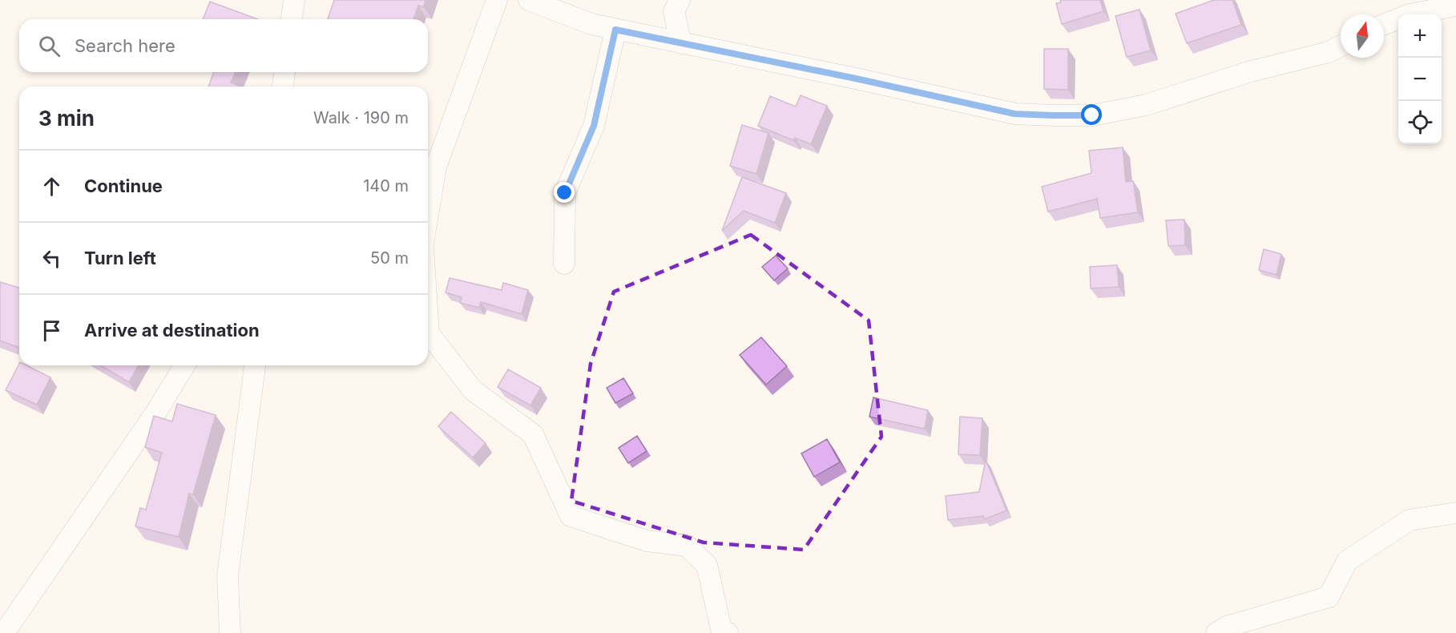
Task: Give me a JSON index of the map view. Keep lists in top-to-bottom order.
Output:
{
  "north": "top",
  "page": {
    "map_buttons": ["+", "−"],
    "search": "Search here",
    "heading": ["3 min", "Walk · 190 m"],
    "list": [
      ["Continue", "140 m"],
      ["Turn left", "50 m"],
      "Arrive at destination"
    ]
  }
}
